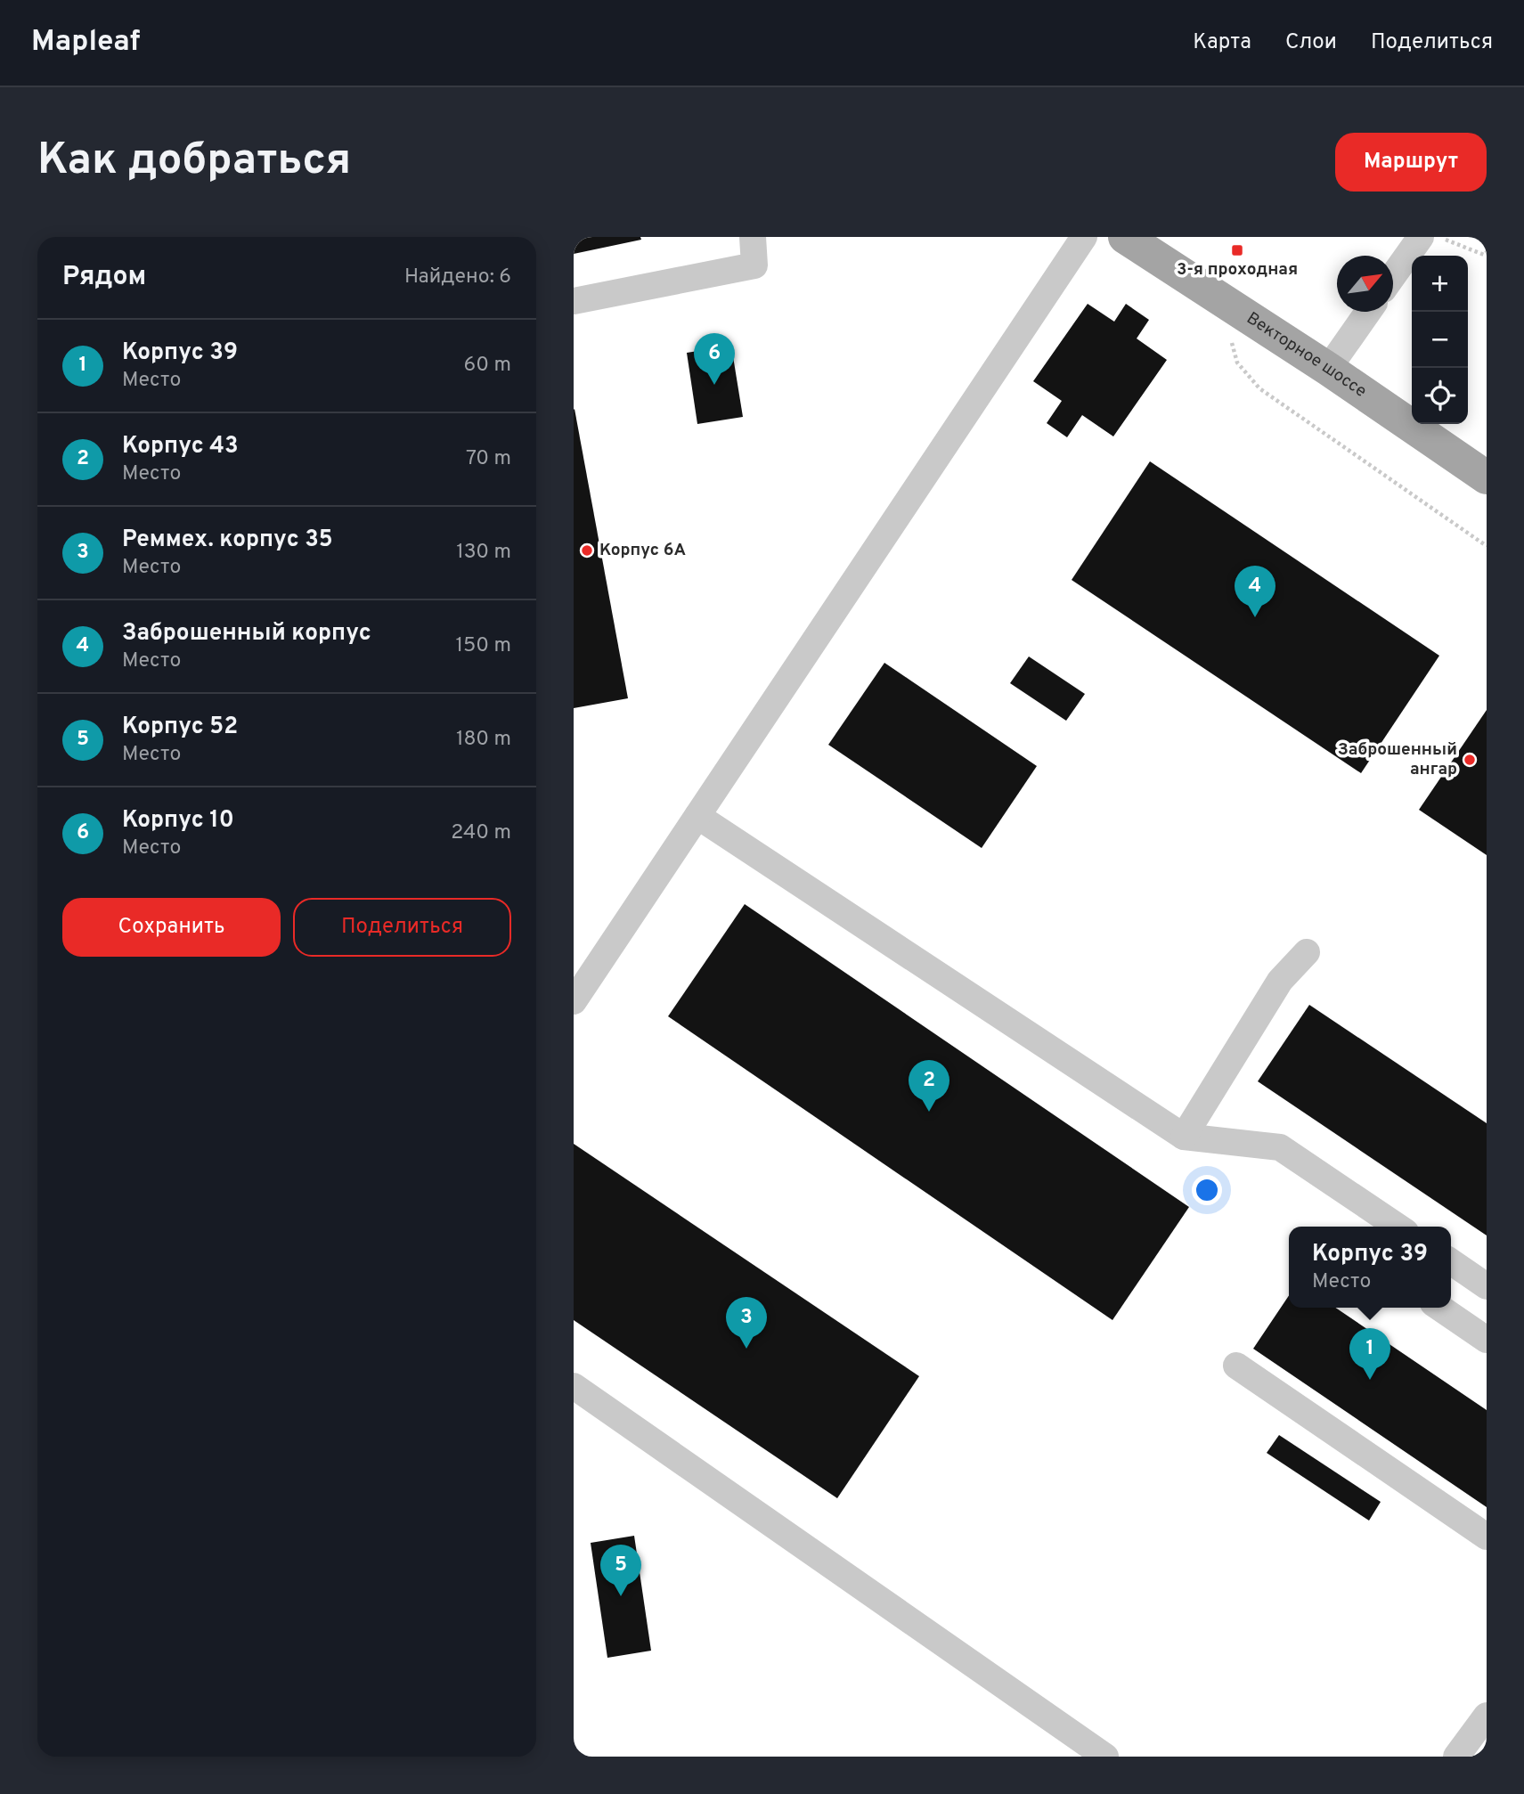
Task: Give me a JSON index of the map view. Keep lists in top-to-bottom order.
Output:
{
  "streets": {
    "main road": ["Векторное шоссе"]
  },
  "places": {
    "transit": ["3-я проходная"],
    "other": ["Корпус 6А", "Заброшенный ангар"]
  },
  "north": "top right",
  "page": {
    "header": "Mapleaf",
    "nav": ["Карта", "Слои", "Поделиться"],
    "buttons": [
      "Маршрут",
      ["Сохранить", "Поделиться"]
    ],
    "title": "Как добраться",
    "heading": ["Рядом", "Найдено: 6"],
    "map_buttons": ["+", "−"],
    "list": [
      {
        "mark": "1",
        "name": "Корпус 39",
        "note": "Место",
        "value": "60 m"
      },
      {
        "mark": "2",
        "name": "Корпус 43",
        "note": "Место",
        "value": "70 m"
      },
      {
        "mark": "3",
        "name": "Реммех. корпус 35",
        "note": "Место",
        "value": "130 m"
      },
      {
        "mark": "4",
        "name": "Заброшенный корпус",
        "note": "Место",
        "value": "150 m"
      },
      {
        "mark": "5",
        "name": "Корпус 52",
        "note": "Место",
        "value": "180 m"
      },
      {
        "mark": "6",
        "name": "Корпус 10",
        "note": "Место",
        "value": "240 m"
      }
    ],
    "pins": [
      "6",
      "4",
      "2",
      "3",
      "1",
      "5"
    ],
    "popup": ["Корпус 39", "Место"]
  }
}
